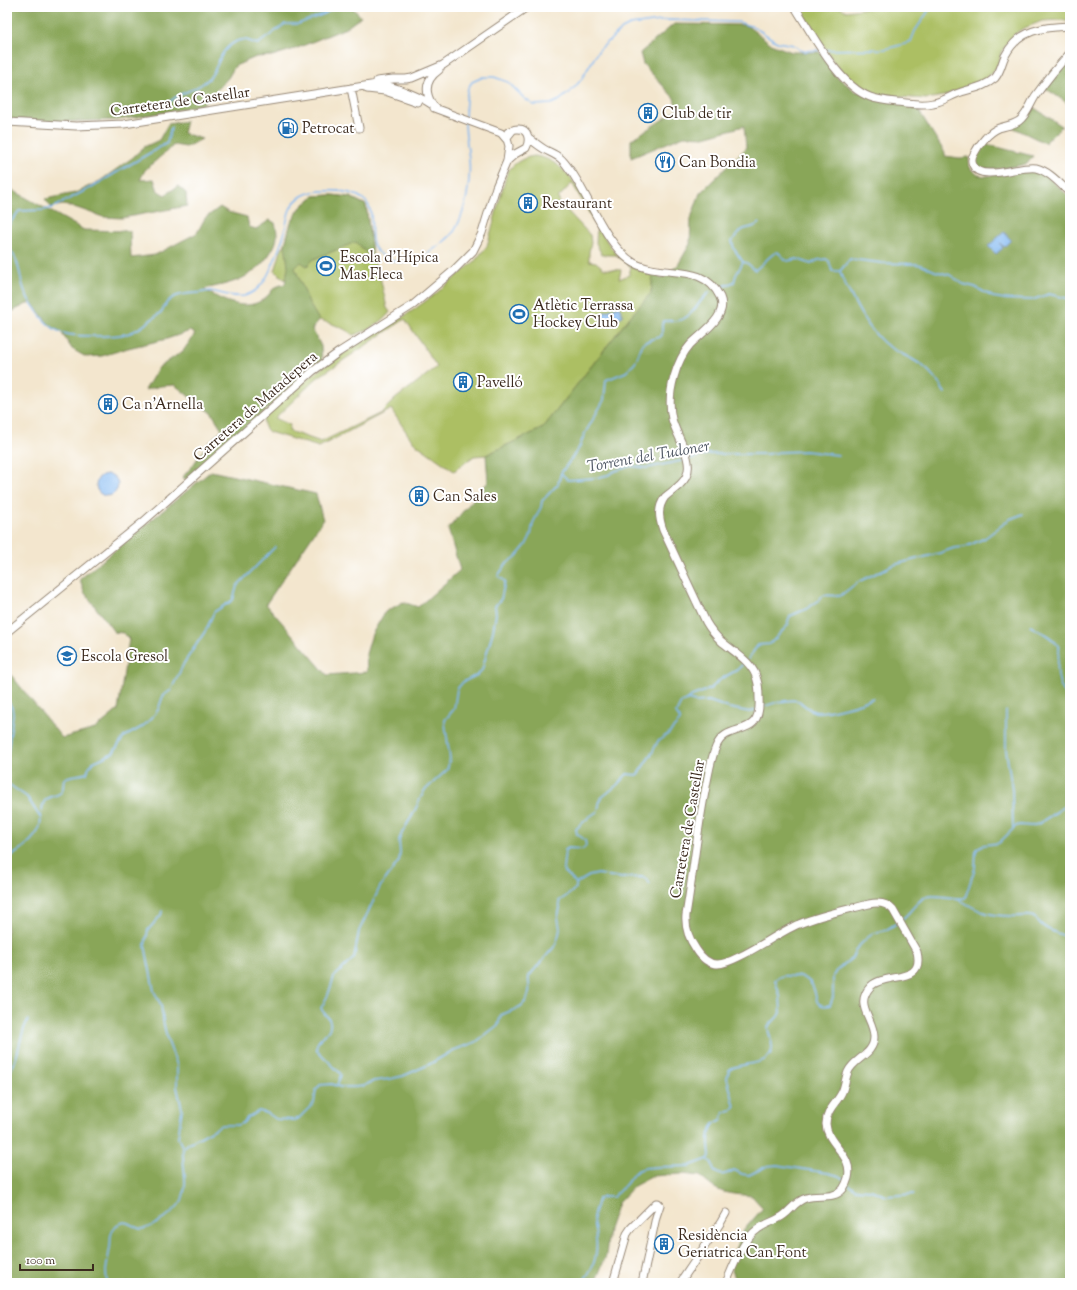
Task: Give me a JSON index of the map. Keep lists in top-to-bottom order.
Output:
{
  "streets": {
    "street": ["Carretera de Castellar", "Carretera de Matadepera"]
  },
  "water": ["Torrent del Tudoner"],
  "places": {
    "building": [
      "Club de tir",
      "Restaurant",
      "Pavelló",
      "Ca n'Arnella",
      "Can Sales",
      "Residència Geriatrica Can Font"
    ],
    "fuel station": ["Petrocat"],
    "restaurant": ["Can Bondia"],
    "sports": ["Escola d'Hípica Mas Fleca", "Atlètic Terrassa Hockey Club"],
    "school or university": ["Escola Gresol"]
  },
  "scale_bar": "100 m"
}
